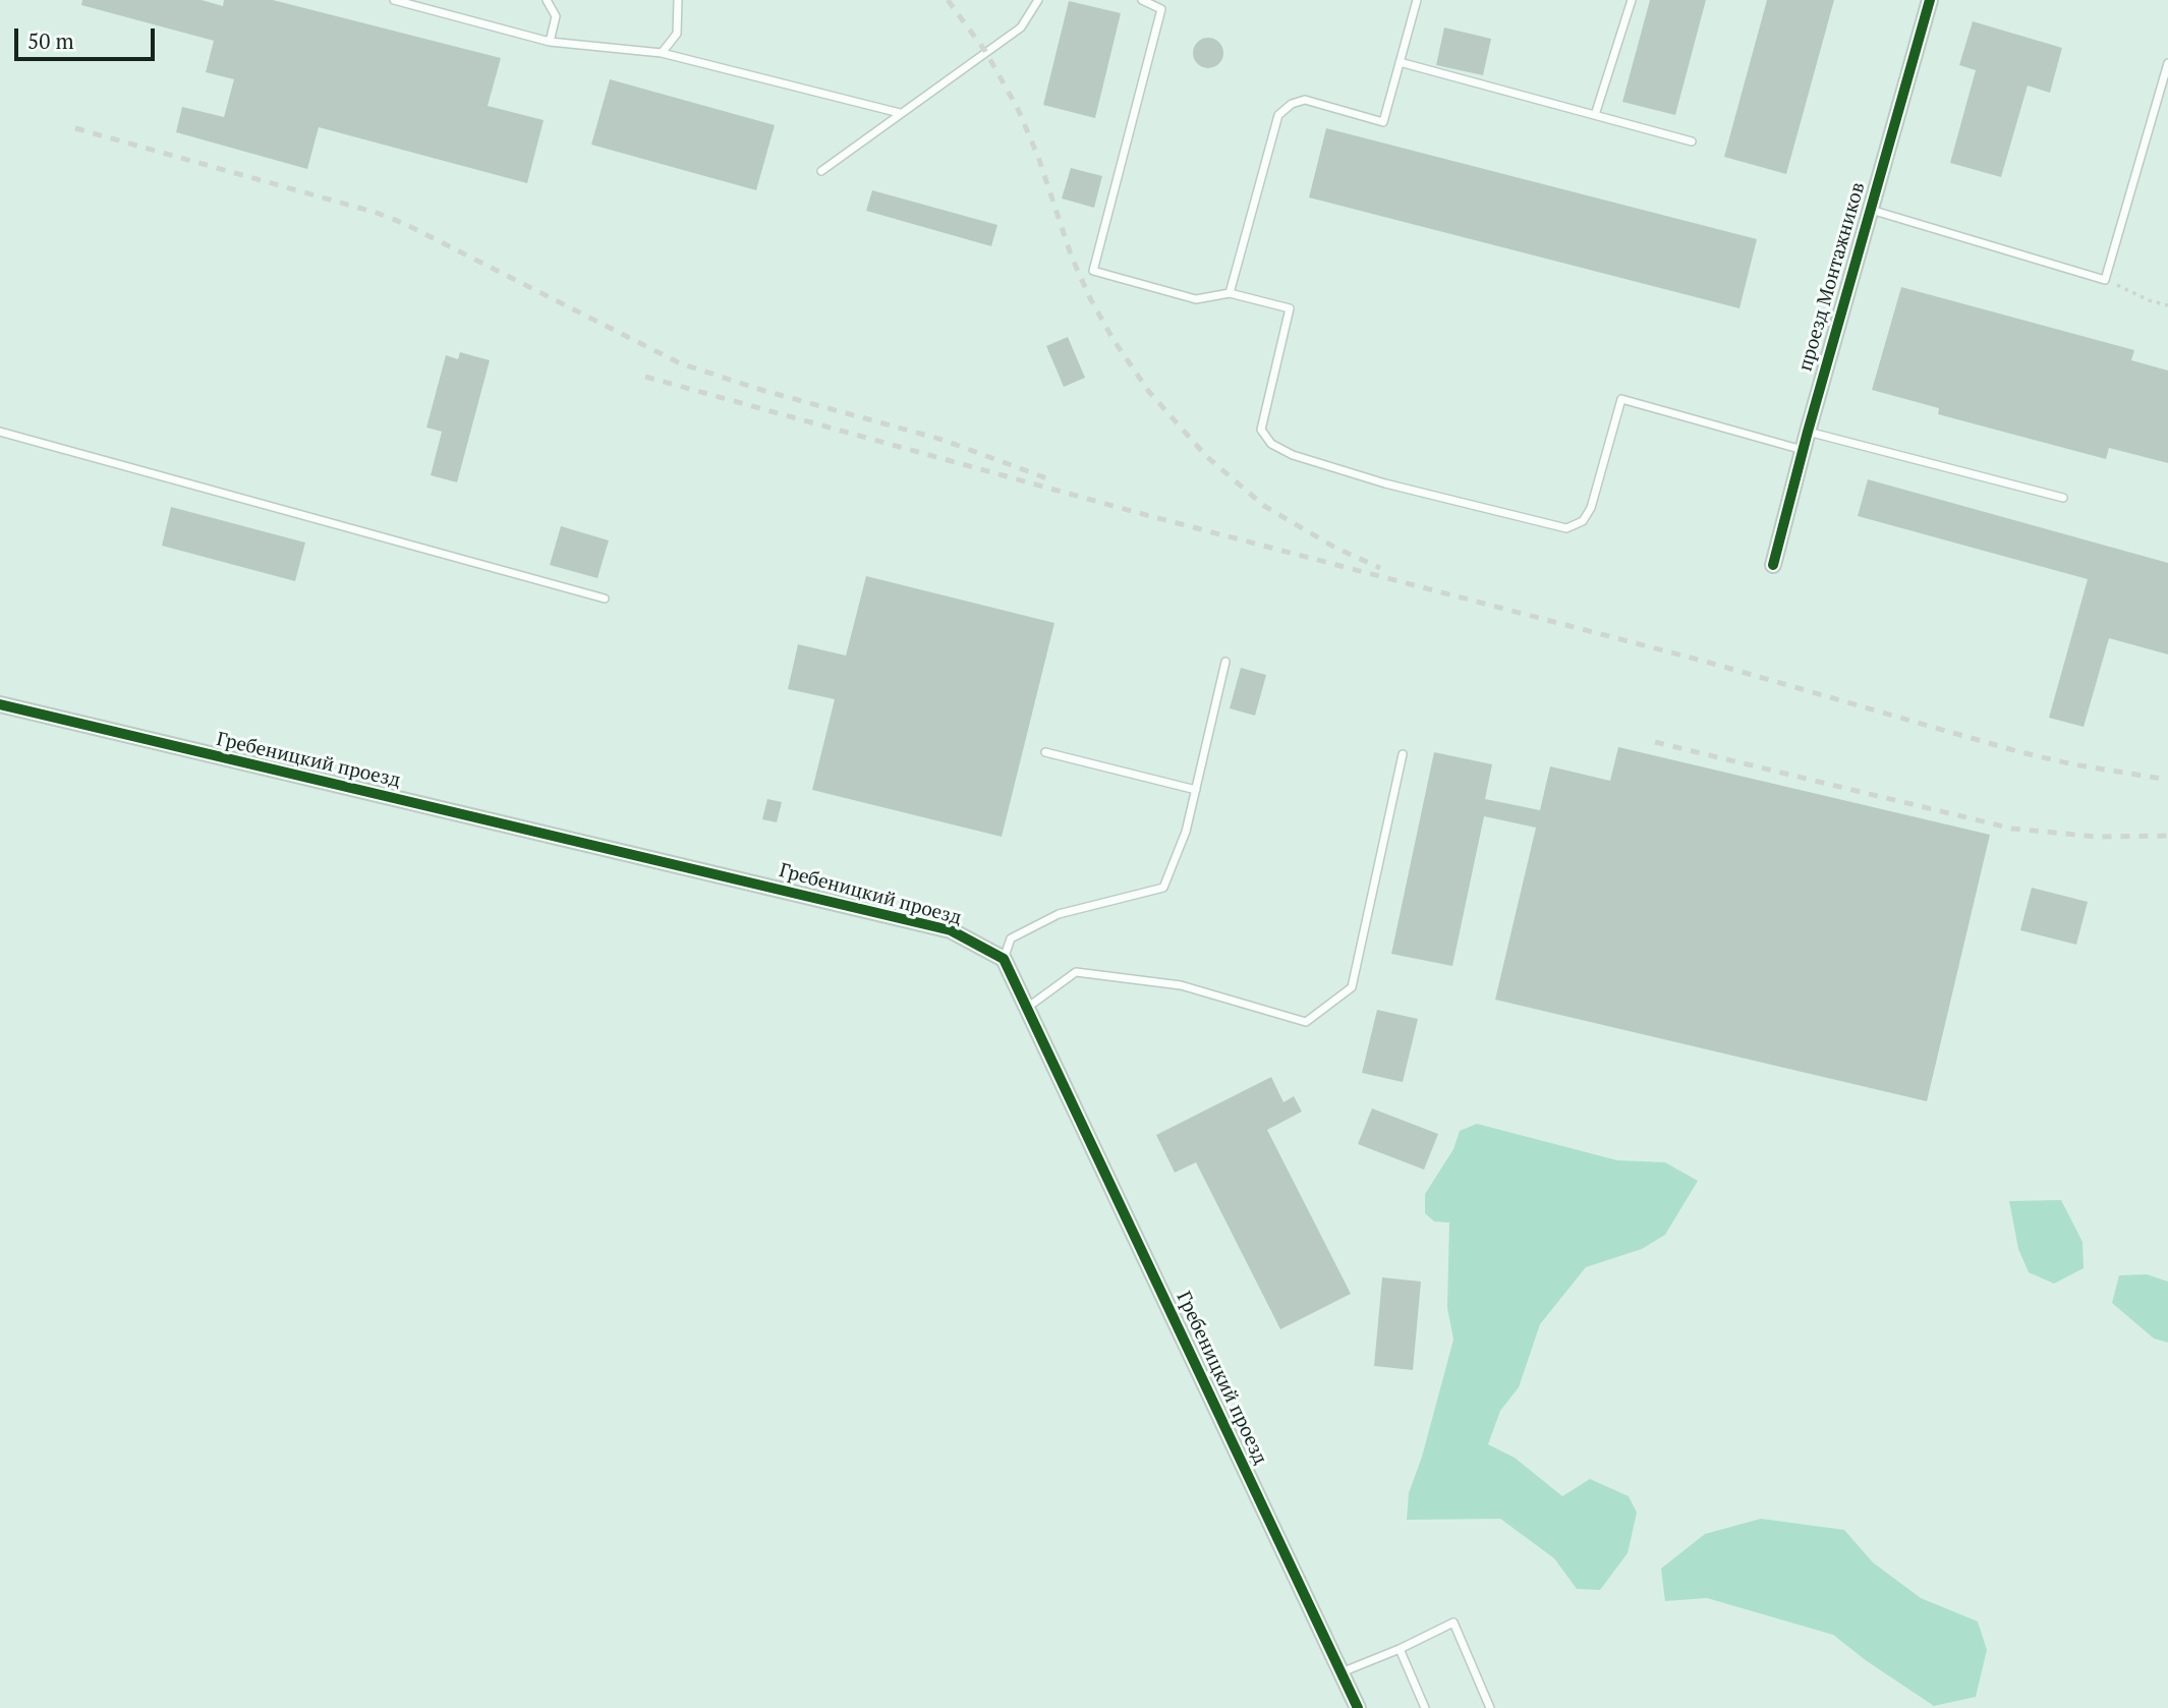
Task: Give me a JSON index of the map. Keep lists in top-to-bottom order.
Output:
{
  "streets": {
    "street": ["проезд Монтажников", "Гребеницкий проезд"]
  },
  "scale_bar": "50 m"
}
